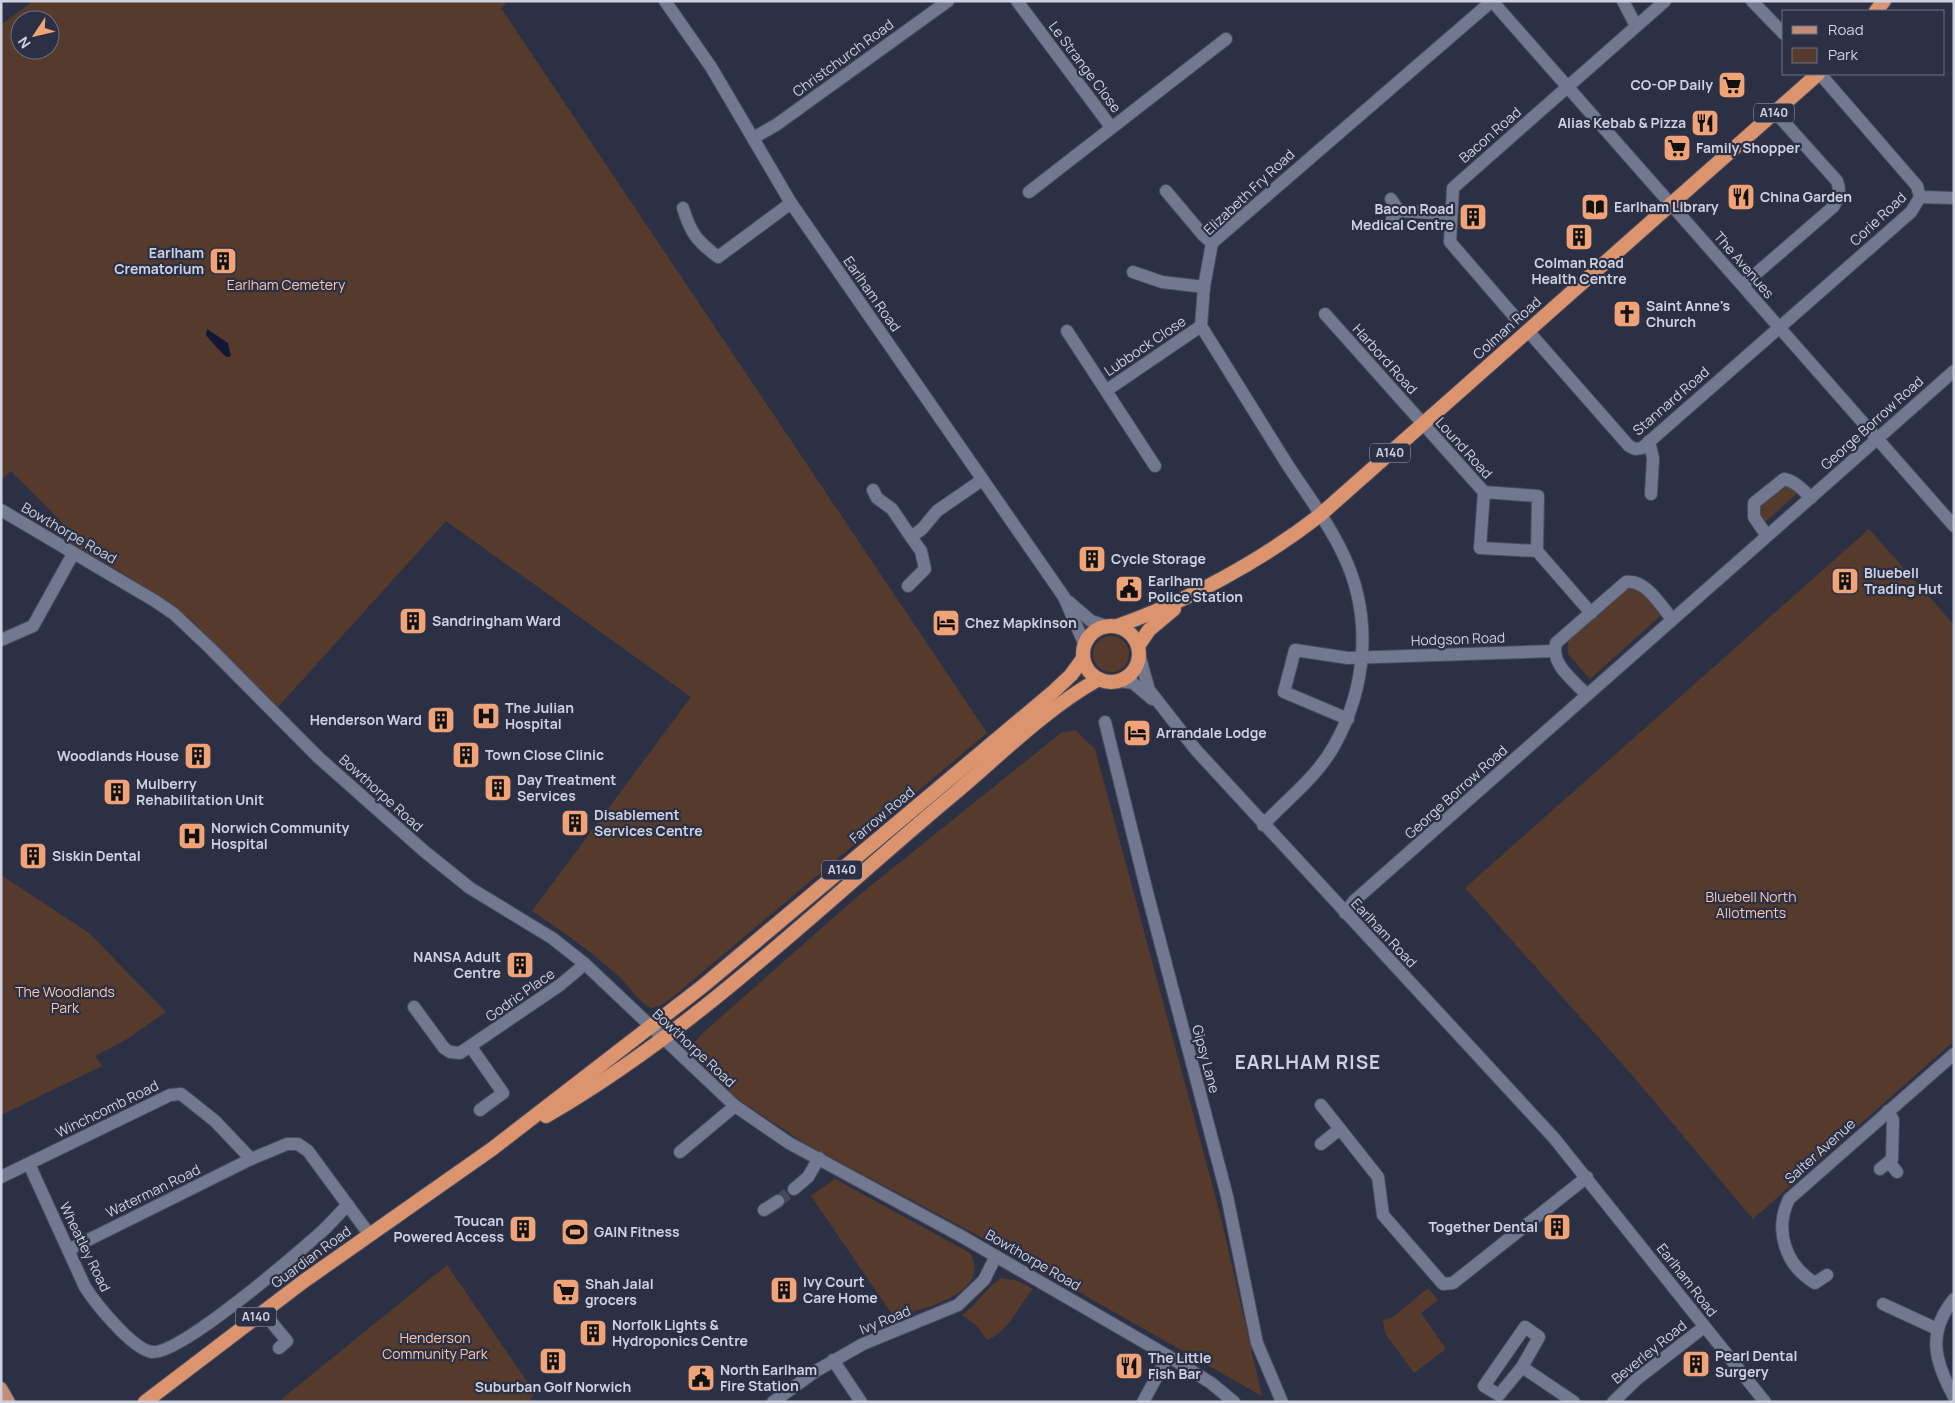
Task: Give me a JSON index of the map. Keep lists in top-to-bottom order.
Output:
{
  "streets": {
    "highway": [
      "A140",
      "Colman Road",
      "Farrow Road",
      "Guardian Road"
    ],
    "street": [
      "Christchurch Road",
      "Le Strange Close",
      "Bacon Road",
      "Elizabeth Fry Road",
      "Corie Road",
      "The Avenues",
      "Earlham Road",
      "Lubbock Close",
      "Harbord Road",
      "Stannard Road",
      "George Borrow Road",
      "Lound Road",
      "Bowthorpe Road",
      "Hodgson Road",
      "Godric Place",
      "Gipsy Lane",
      "Winchcomb Road",
      "Salter Avenue",
      "Waterman Road",
      "Wheatley Road",
      "Ivy Road",
      "Beverley Road"
    ]
  },
  "crossings": [
    ["Christchurch Road", "Earlham Road"],
    ["A140", "Earlham Road"],
    ["A140", "Colman Road"],
    ["A140", "Bowthorpe Road"],
    ["A140", "Farrow Road"],
    ["A140", "Guardian Road"],
    ["Bacon Road", "The Avenues"],
    ["Elizabeth Fry Road", "The Avenues"],
    ["Elizabeth Fry Road", "Lubbock Close"],
    ["Corie Road", "The Avenues"],
    ["Corie Road", "Stannard Road"],
    ["The Avenues", "Colman Road"],
    ["The Avenues", "Stannard Road"],
    ["The Avenues", "George Borrow Road"],
    ["Earlham Road", "Colman Road"],
    ["Earlham Road", "George Borrow Road"],
    ["Earlham Road", "Farrow Road"],
    ["Earlham Road", "Beverley Road"],
    ["Colman Road", "Harbord Road"],
    ["Colman Road", "Stannard Road"],
    ["Colman Road", "Lound Road"],
    ["Colman Road", "Farrow Road"],
    ["Harbord Road", "Lound Road"],
    ["Bowthorpe Road", "Farrow Road"],
    ["Bowthorpe Road", "Godric Place"],
    ["Bowthorpe Road", "Guardian Road"],
    ["Bowthorpe Road", "Ivy Road"],
    ["Farrow Road", "Guardian Road"],
    ["Winchcomb Road", "Waterman Road"],
    ["Winchcomb Road", "Wheatley Road"],
    ["Waterman Road", "Wheatley Road"],
    ["Wheatley Road", "Guardian Road"]
  ],
  "districts": ["EARLHAM RISE"],
  "parks": [
    "Earlham Cemetery",
    "Bluebell North Allotments",
    "The Woodlands Park",
    "Henderson Community Park"
  ],
  "places": {
    "supermarket": ["CO-OP Daily", "Family Shopper", "Shah Jalal grocers"],
    "restaurant": ["Alias Kebab & Pizza", "China Garden", "The Little Fish Bar"],
    "library": ["Earlham Library"],
    "building": [
      "Bacon Road Medical Centre",
      "Colman Road Health Centre",
      "Earlham Crematorium",
      "Cycle Storage",
      "Bluebell Trading Hut",
      "Sandringham Ward",
      "Henderson Ward",
      "Town Close Clinic",
      "Woodlands House",
      "Day Treatment Services",
      "Mulberry Rehabilitation Unit",
      "Disablement Services Centre",
      "Siskin Dental",
      "NANSA Adult Centre",
      "Together Dental",
      "Toucan Powered Access",
      "Ivy Court Care Home",
      "Norfolk Lights & Hydroponics Centre",
      "Suburban Golf Norwich",
      "Pearl Dental Surgery"
    ],
    "church": ["Saint Anne's Church"],
    "public building": ["Earlham Police Station", "North Earlham Fire Station"],
    "hotel": ["Chez Mapkinson", "Arrandale Lodge"],
    "hospital": ["The Julian Hospital", "Norwich Community Hospital"],
    "sports": ["GAIN Fitness"]
  },
  "legend": ["Road", "Park"],
  "north": "bottom left"
}
